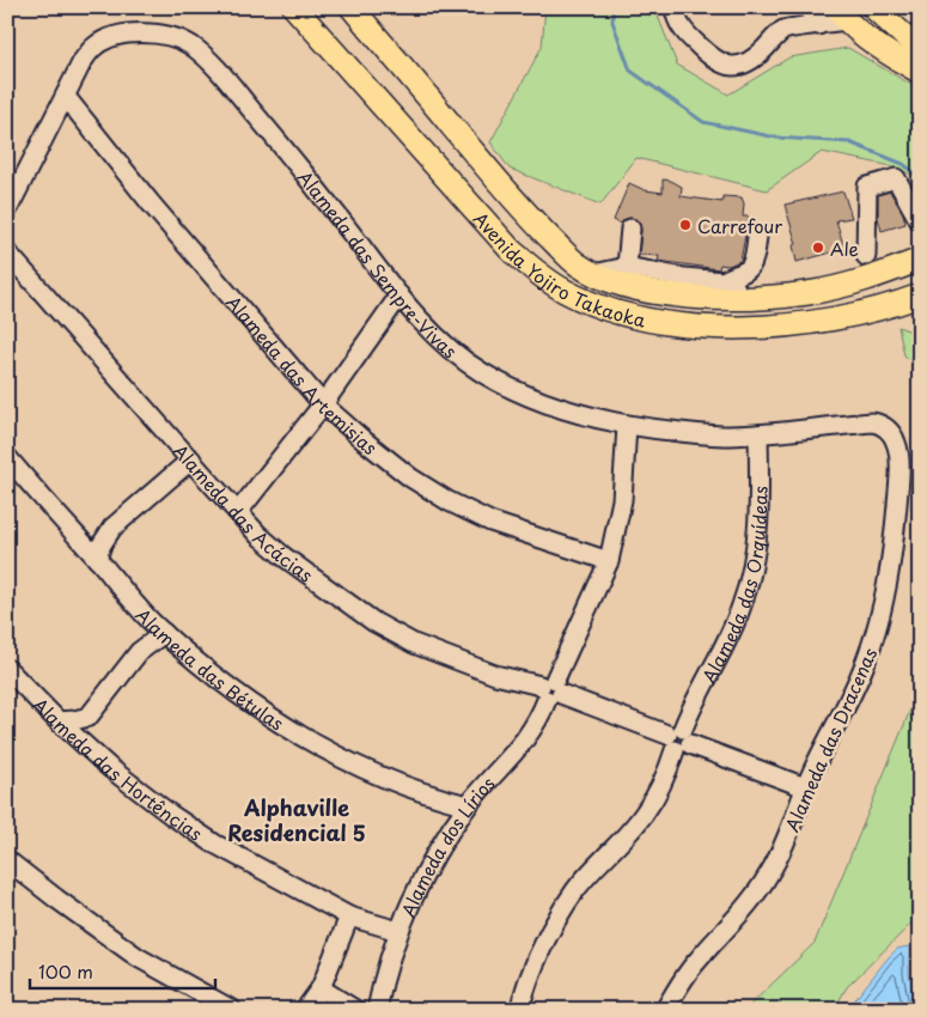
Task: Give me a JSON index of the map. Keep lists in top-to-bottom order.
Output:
{
  "streets": {
    "main road": ["Avenida Yojiro Takaoka"],
    "street": [
      "Alameda das Sempre-Vivas",
      "Alameda das Artemisias",
      "Alameda das Acácias",
      "Alameda das Orquídeas",
      "Alameda das Bétulas",
      "Alameda das Dracenas",
      "Alameda das Hortências",
      "Alameda dos Lírios"
    ]
  },
  "crossings": [
    ["Alameda das Sempre-Vivas", "Alameda das Artemisias"],
    ["Alameda das Sempre-Vivas", "Alameda das Orquídeas"],
    ["Alameda das Sempre-Vivas", "Alameda das Dracenas"],
    ["Alameda das Sempre-Vivas", "Alameda dos Lírios"],
    ["Alameda das Artemisias", "Alameda dos Lírios"],
    ["Alameda das Acácias", "Alameda das Orquídeas"],
    ["Alameda das Acácias", "Alameda das Dracenas"],
    ["Alameda das Acácias", "Alameda dos Lírios"],
    ["Alameda das Bétulas", "Alameda dos Lírios"],
    ["Alameda das Hortências", "Alameda dos Lírios"]
  ],
  "districts": ["Alphaville Residencial 5"],
  "places": ["Carrefour", "Ale"],
  "scale_bar": "100 m"
}
